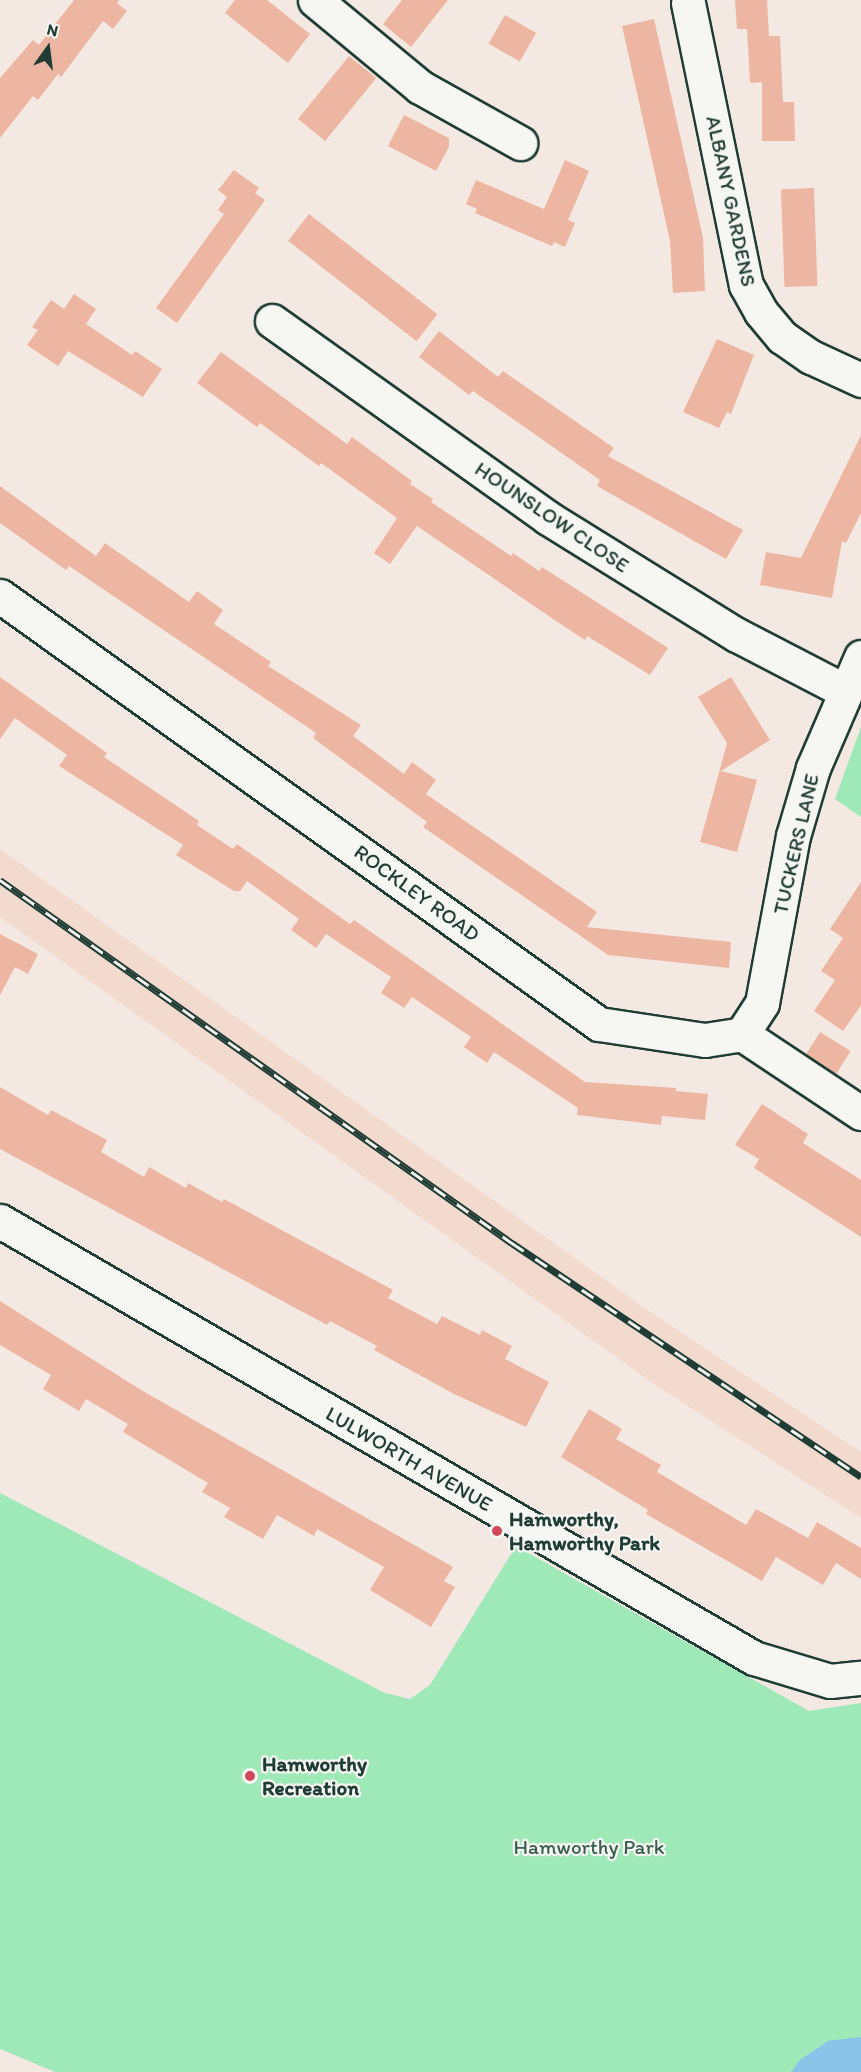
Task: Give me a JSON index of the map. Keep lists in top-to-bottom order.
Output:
{
  "streets": {
    "street": [
      "ALBANY GARDENS",
      "HOUNSLOW CLOSE",
      "TUCKERS LANE",
      "ROCKLEY ROAD",
      "LULWORTH AVENUE"
    ]
  },
  "crossings": [
    ["HOUNSLOW CLOSE", "TUCKERS LANE"],
    ["TUCKERS LANE", "ROCKLEY ROAD"]
  ],
  "parks": ["Hamworthy Park"],
  "places": ["Hamworthy, Hamworthy Park", "Hamworthy Recreation"],
  "north": "top"
}
